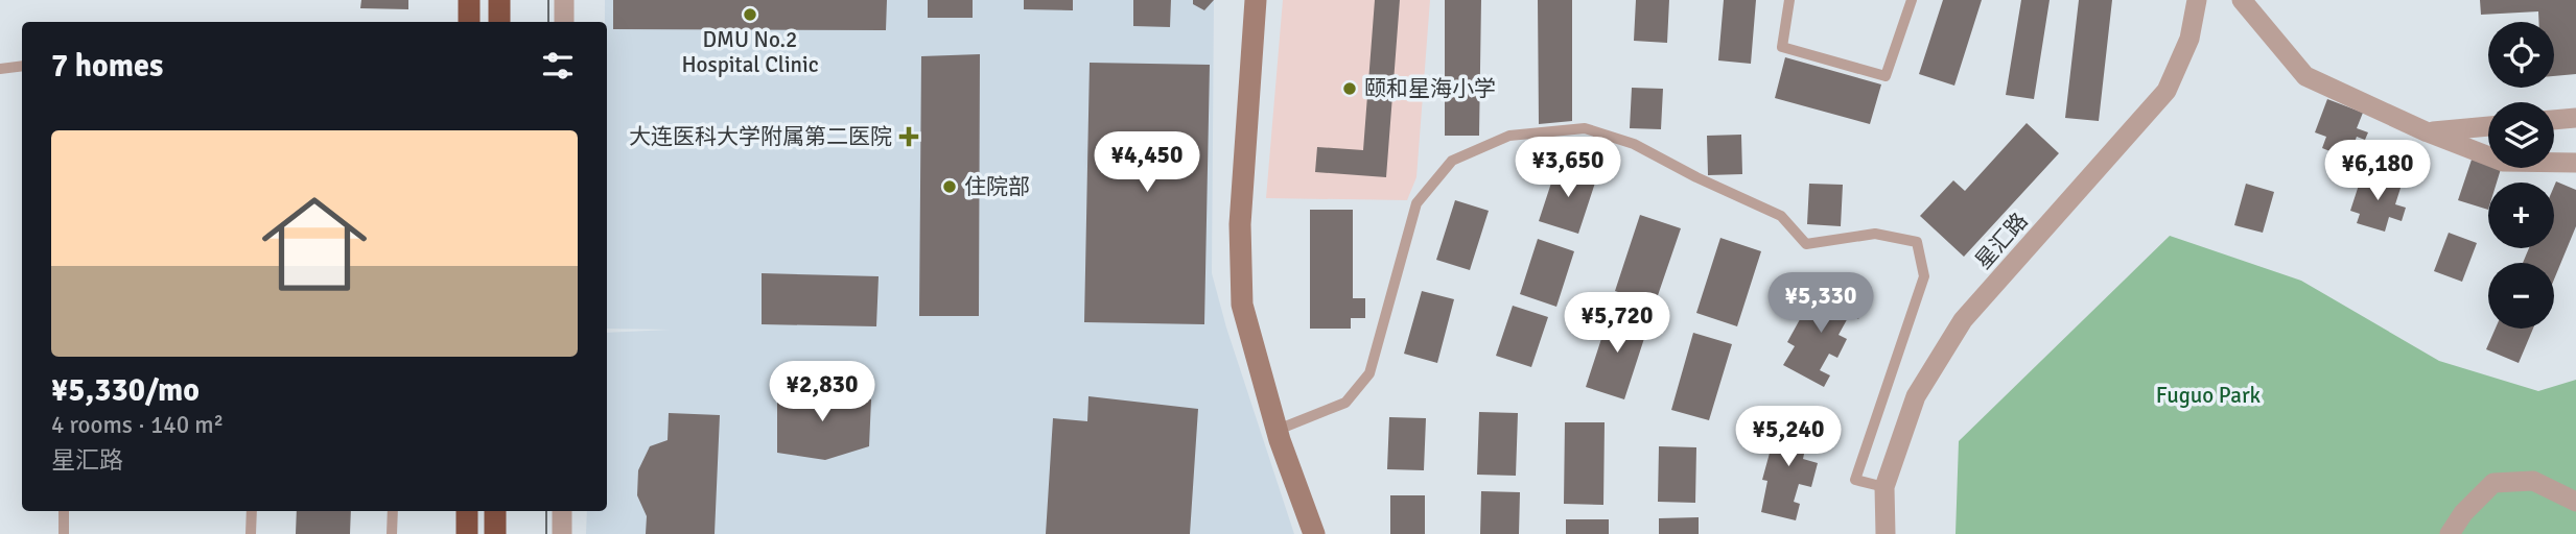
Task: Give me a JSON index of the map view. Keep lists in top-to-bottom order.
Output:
{
  "streets": {
    "street": ["星汇路"]
  },
  "parks": ["Fuguo Park"],
  "places": {
    "other": ["DMU No.2 Hospital Clinic", "颐和星海小学", "住院部"],
    "health": ["大连医科大学附属第二医院"]
  },
  "page": {
    "map_buttons": ["+", "−"],
    "heading": "7 homes",
    "list": [
      {
        "name": "¥5,330/mo",
        "note": "4 rooms · 140 m² · 星汇路"
      }
    ],
    "price": [
      "¥4,450",
      "¥3,650",
      "¥6,180",
      "¥5,330",
      "¥5,720",
      "¥2,830",
      "¥5,240"
    ]
  }
}
